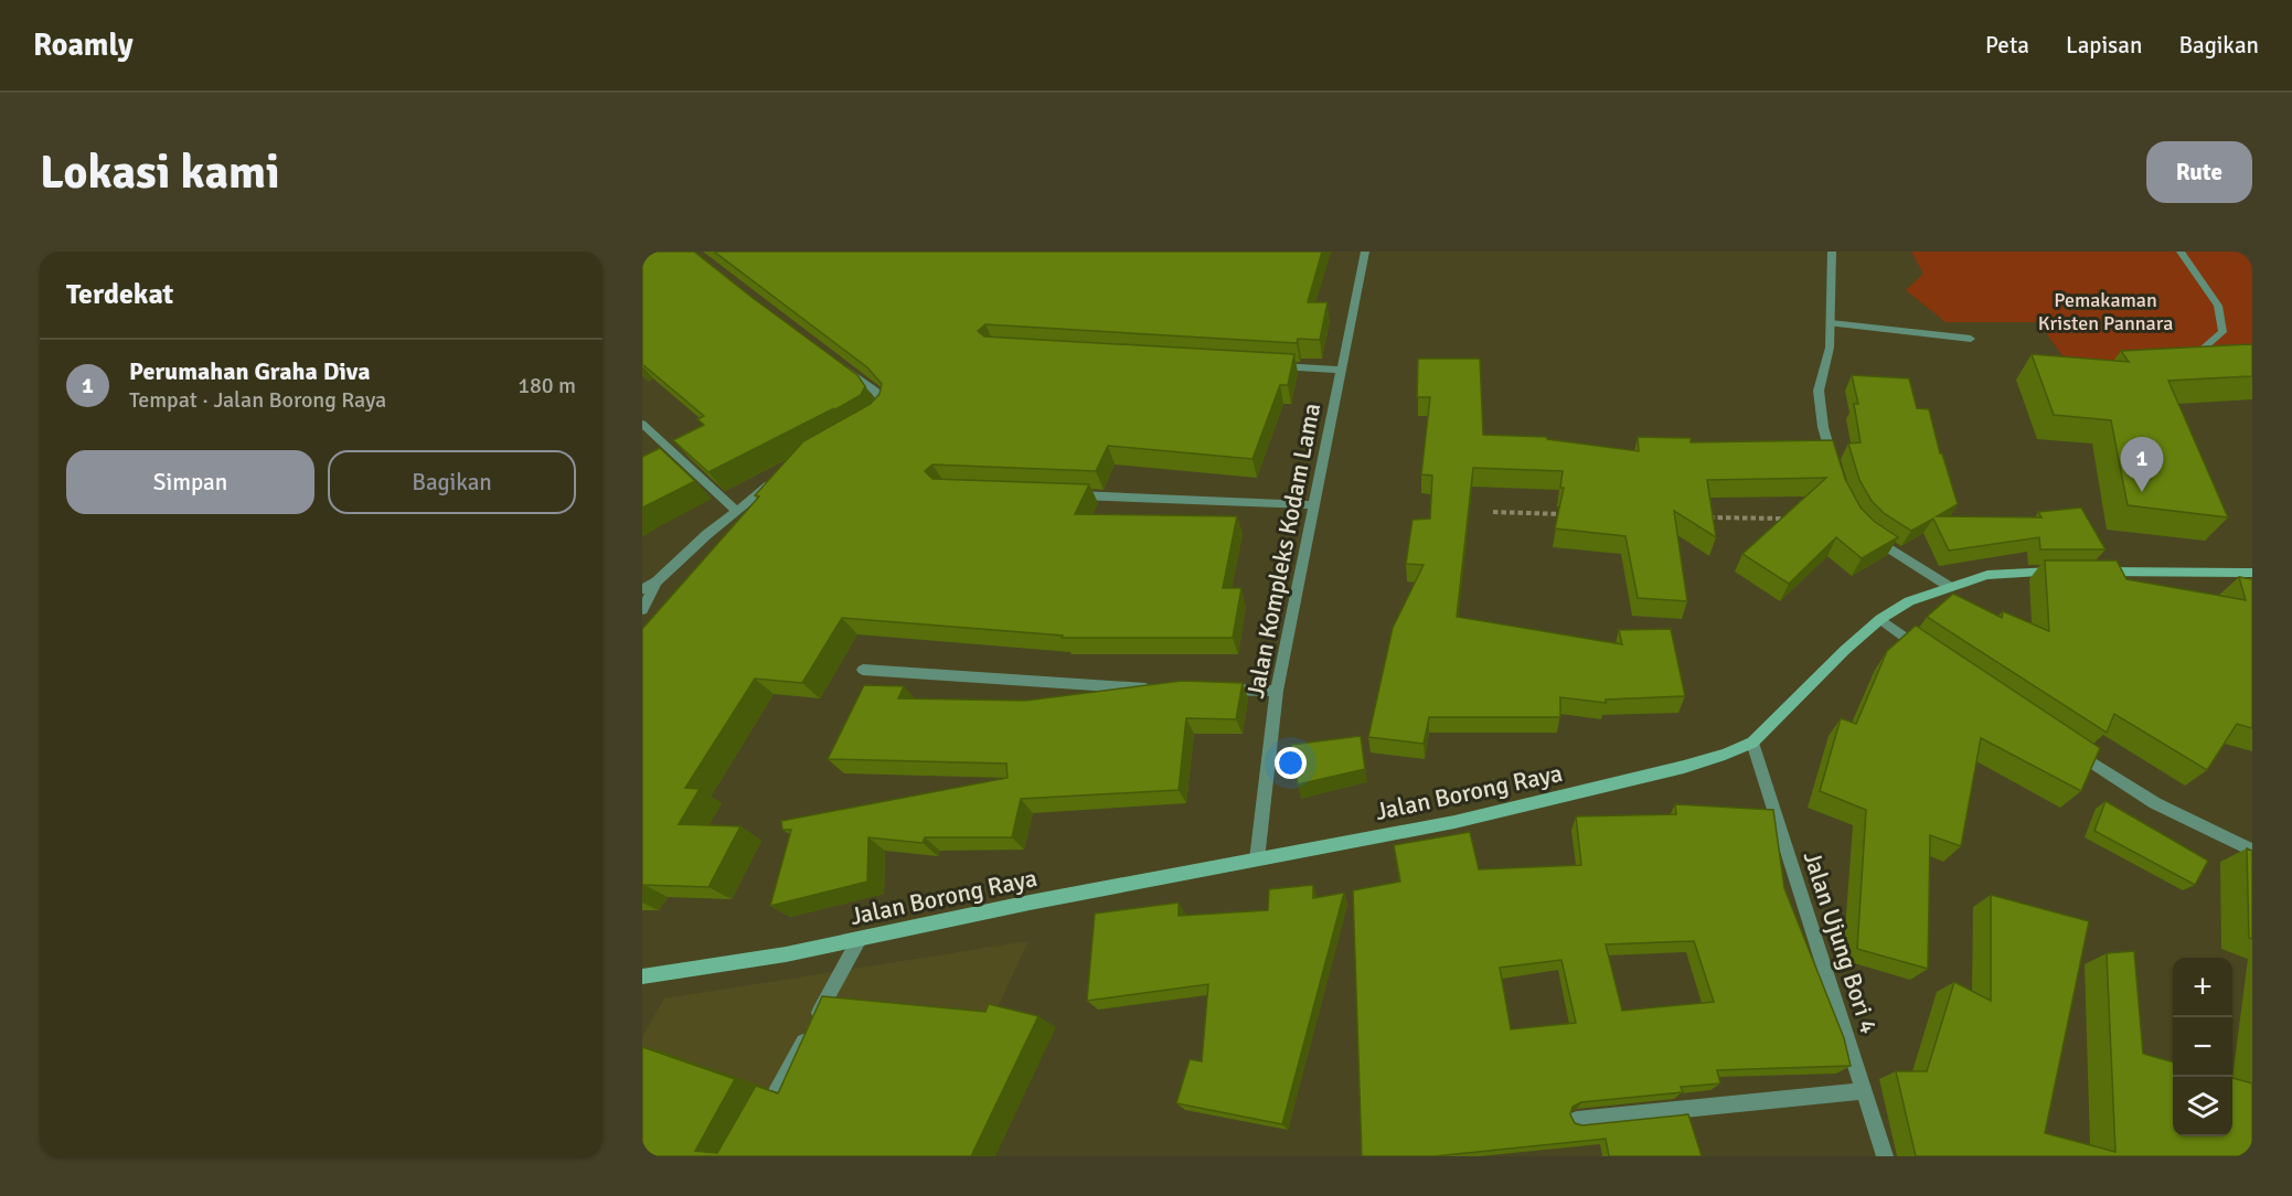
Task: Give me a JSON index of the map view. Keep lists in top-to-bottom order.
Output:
{
  "streets": {
    "main road": ["Jalan Borong Raya"],
    "street": ["Jalan Kompleks Kodam Lama", "Jalan Ujung Bori 4"]
  },
  "crossings": [
    ["Jalan Kompleks Kodam Lama", "Jalan Borong Raya"],
    ["Jalan Borong Raya", "Jalan Ujung Bori 4"]
  ],
  "parks": ["Pemakaman Kristen Pannara"],
  "page": {
    "header": "Roamly",
    "nav": ["Peta", "Lapisan", "Bagikan"],
    "buttons": [
      "Rute",
      ["Simpan", "Bagikan"]
    ],
    "title": "Lokasi kami",
    "heading": "Terdekat",
    "list": [
      {
        "mark": "1",
        "name": "Perumahan Graha Diva",
        "note": "Tempat · Jalan Borong Raya",
        "value": "180 m"
      }
    ],
    "pins": "1",
    "map_buttons": ["+", "−"]
  }
}
